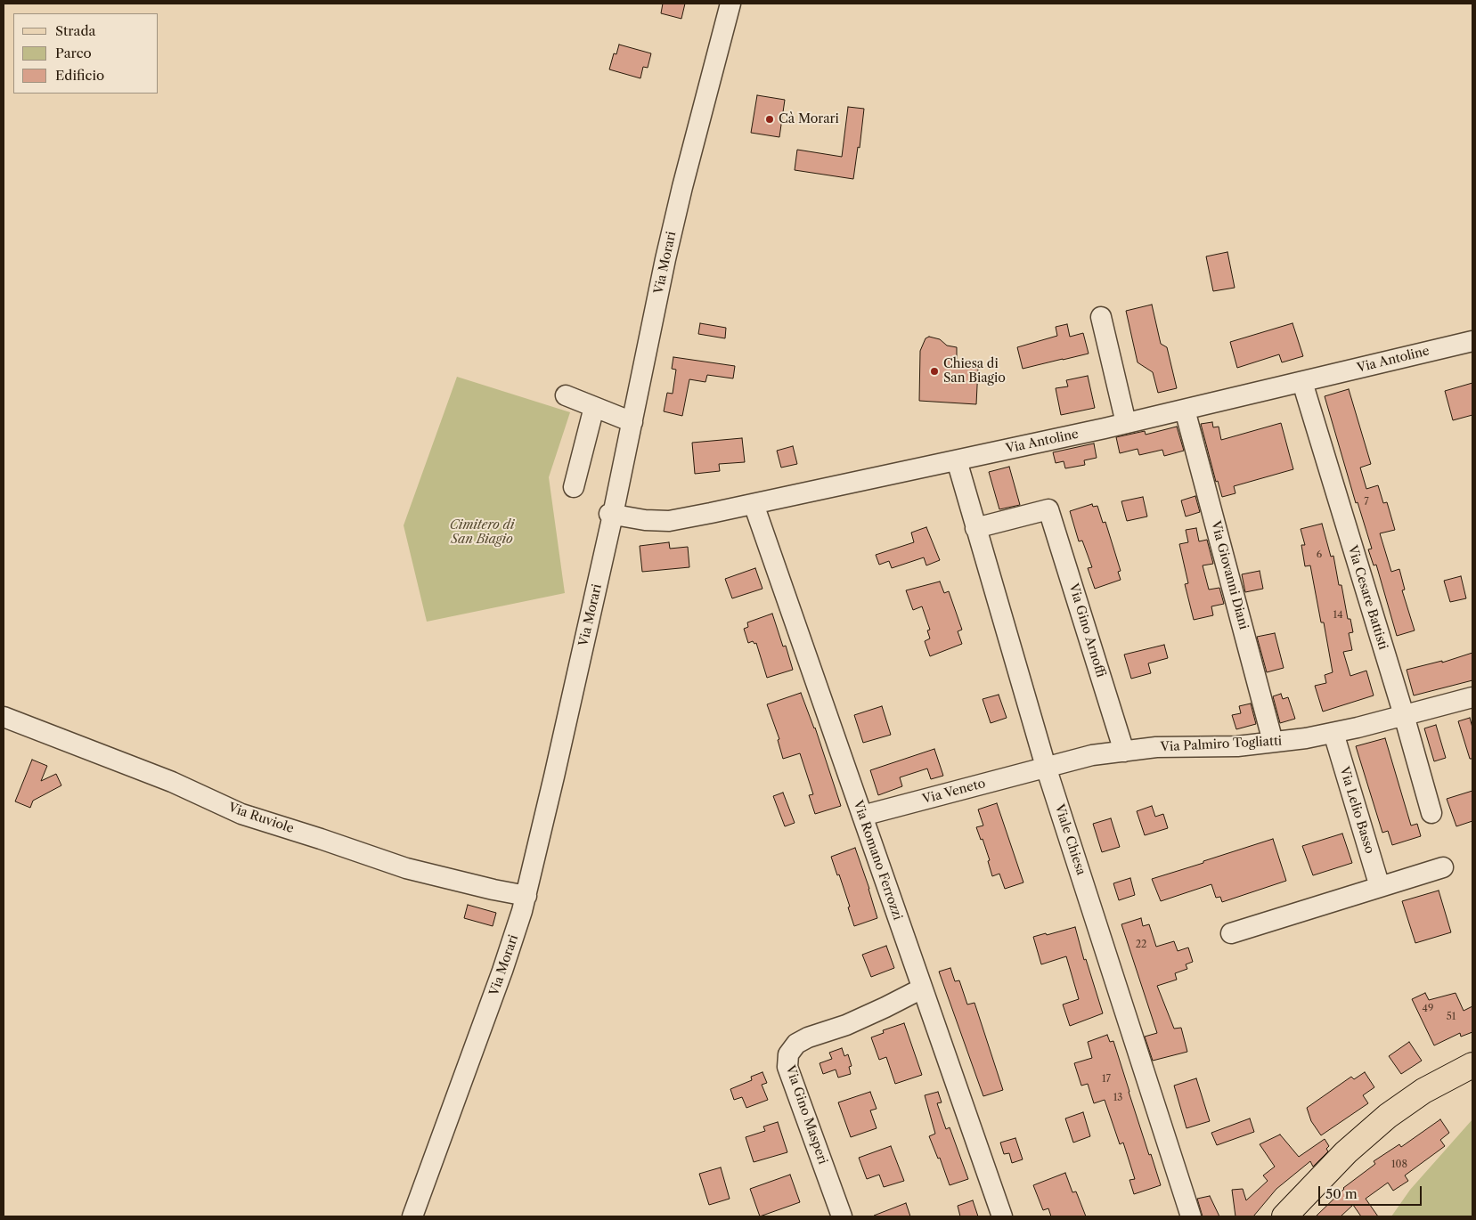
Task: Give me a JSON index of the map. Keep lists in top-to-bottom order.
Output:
{
  "streets": {
    "street": [
      "Via Morari",
      "Via Antoline",
      "Via Giovanni Diani",
      "Via Cesare Battisti",
      "Via Gino Arnoffi",
      "Via Palmiro Togliatti",
      "Via Veneto",
      "Via Lelio Basso",
      "Via Ruviole",
      "Viale Chiesa",
      "Via Romano Ferrozzi",
      "Via Gino Masperi"
    ]
  },
  "crossings": [
    ["Via Morari", "Via Antoline"],
    ["Via Morari", "Via Ruviole"],
    ["Via Antoline", "Via Giovanni Diani"],
    ["Via Antoline", "Via Cesare Battisti"],
    ["Via Antoline", "Viale Chiesa"],
    ["Via Antoline", "Via Romano Ferrozzi"],
    ["Via Giovanni Diani", "Via Palmiro Togliatti"],
    ["Via Cesare Battisti", "Via Palmiro Togliatti"],
    ["Via Gino Arnoffi", "Via Palmiro Togliatti"],
    ["Via Gino Arnoffi", "Viale Chiesa"],
    ["Via Palmiro Togliatti", "Via Veneto"],
    ["Via Palmiro Togliatti", "Via Lelio Basso"],
    ["Via Palmiro Togliatti", "Viale Chiesa"],
    ["Via Veneto", "Viale Chiesa"],
    ["Via Veneto", "Via Romano Ferrozzi"],
    ["Via Romano Ferrozzi", "Via Gino Masperi"]
  ],
  "parks": ["Cimitero di San Biagio"],
  "places": ["Cà Morari", "Chiesa di San Biagio"],
  "house_numbers": [
    "7",
    "6",
    "14",
    "22",
    "49",
    "51",
    "17",
    "13",
    "108"
  ],
  "legend": ["Strada", "Parco", "Edificio"],
  "scale_bar": "50 m"
}
